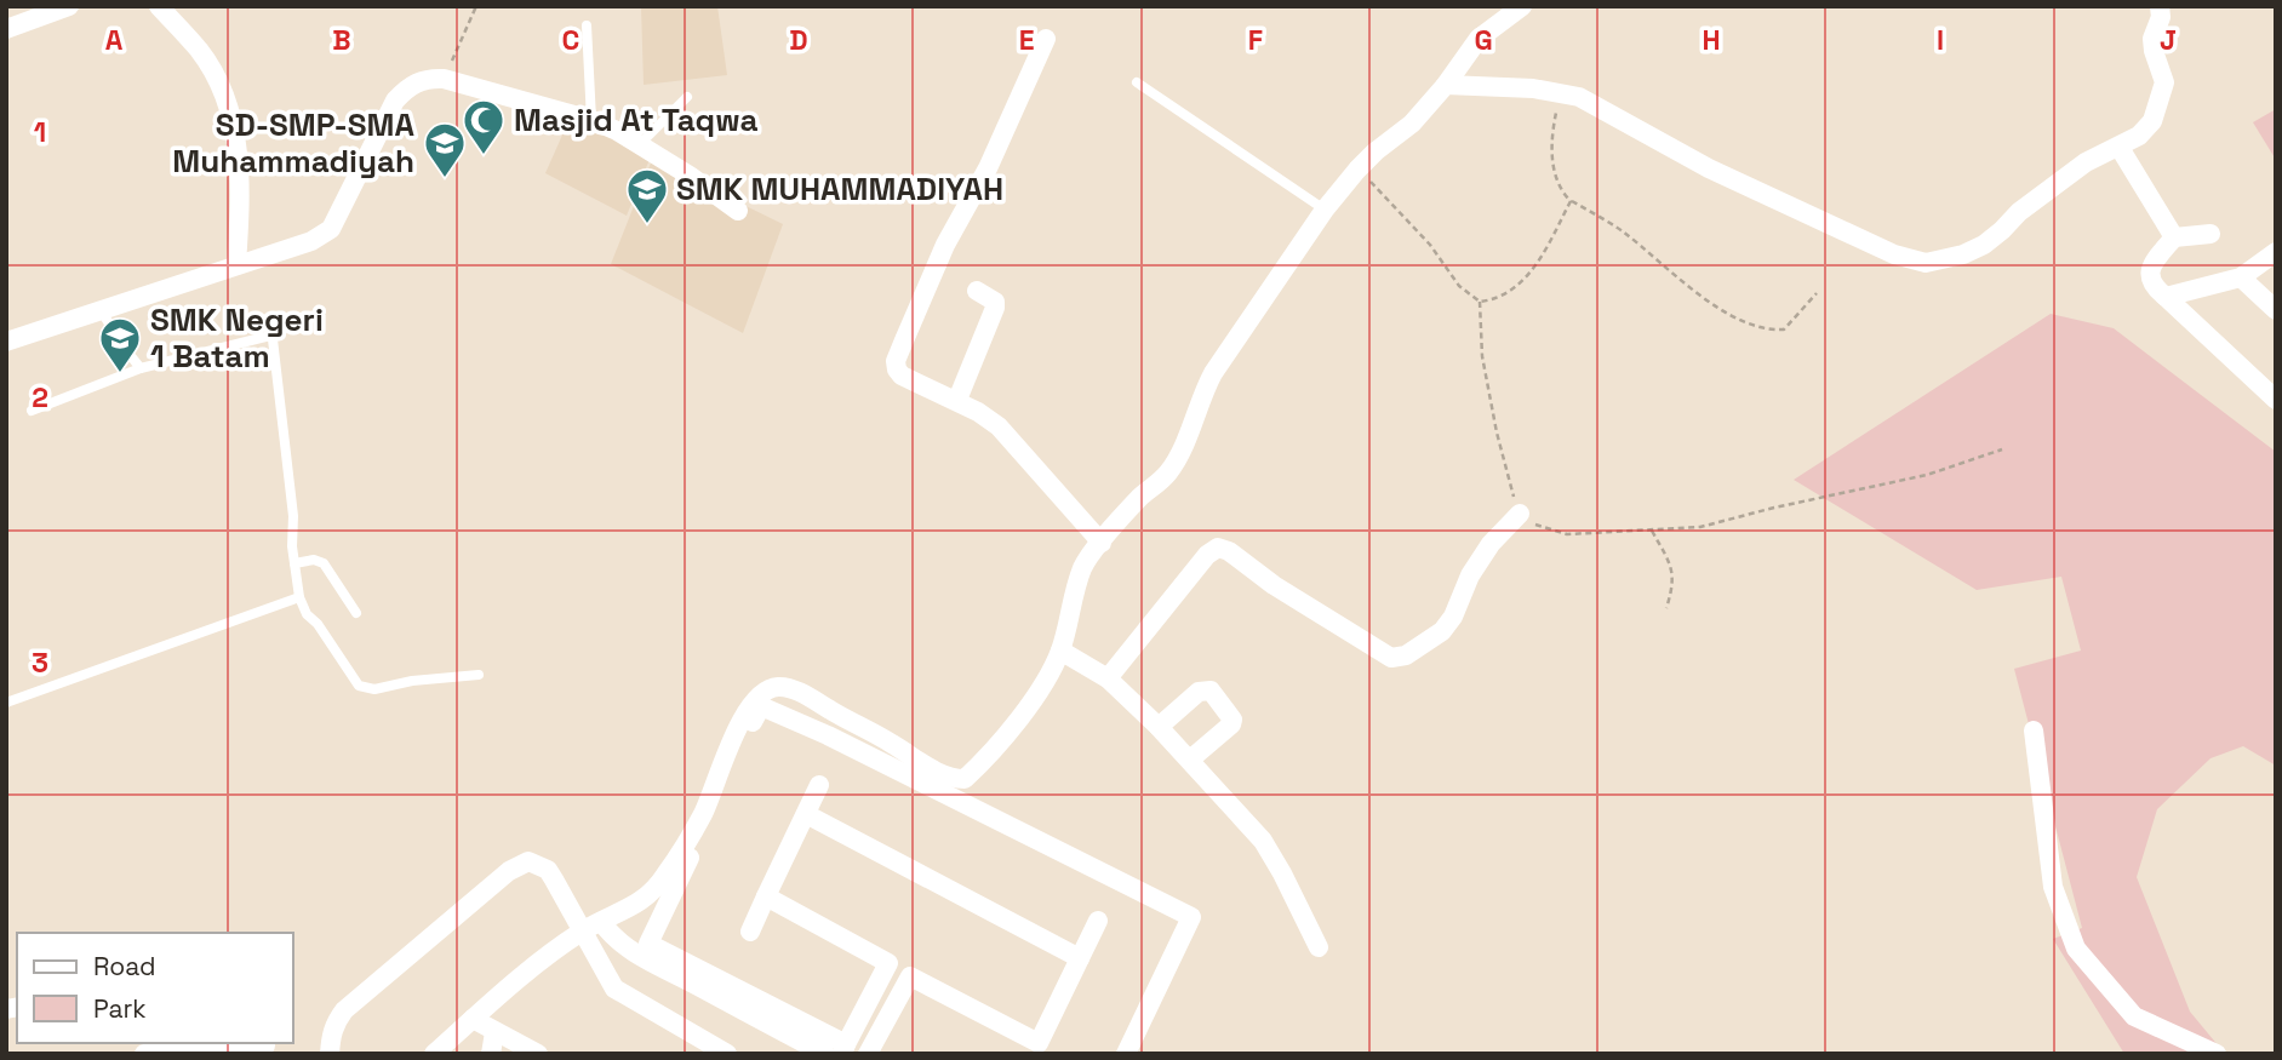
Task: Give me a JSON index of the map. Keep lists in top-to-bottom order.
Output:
{
  "places": {
    "mosque": ["Masjid At Taqwa"],
    "school or university": ["SD-SMP-SMA Muhammadiyah", "SMK MUHAMMADIYAH", "SMK Negeri 1 Batam"]
  },
  "legend": ["Road", "Park"],
  "grid": {
    "columns": [
      "A",
      "B",
      "C",
      "D",
      "E",
      "F",
      "G",
      "H",
      "I",
      "J"
    ],
    "rows": ["1", "2", "3"]
  }
}
